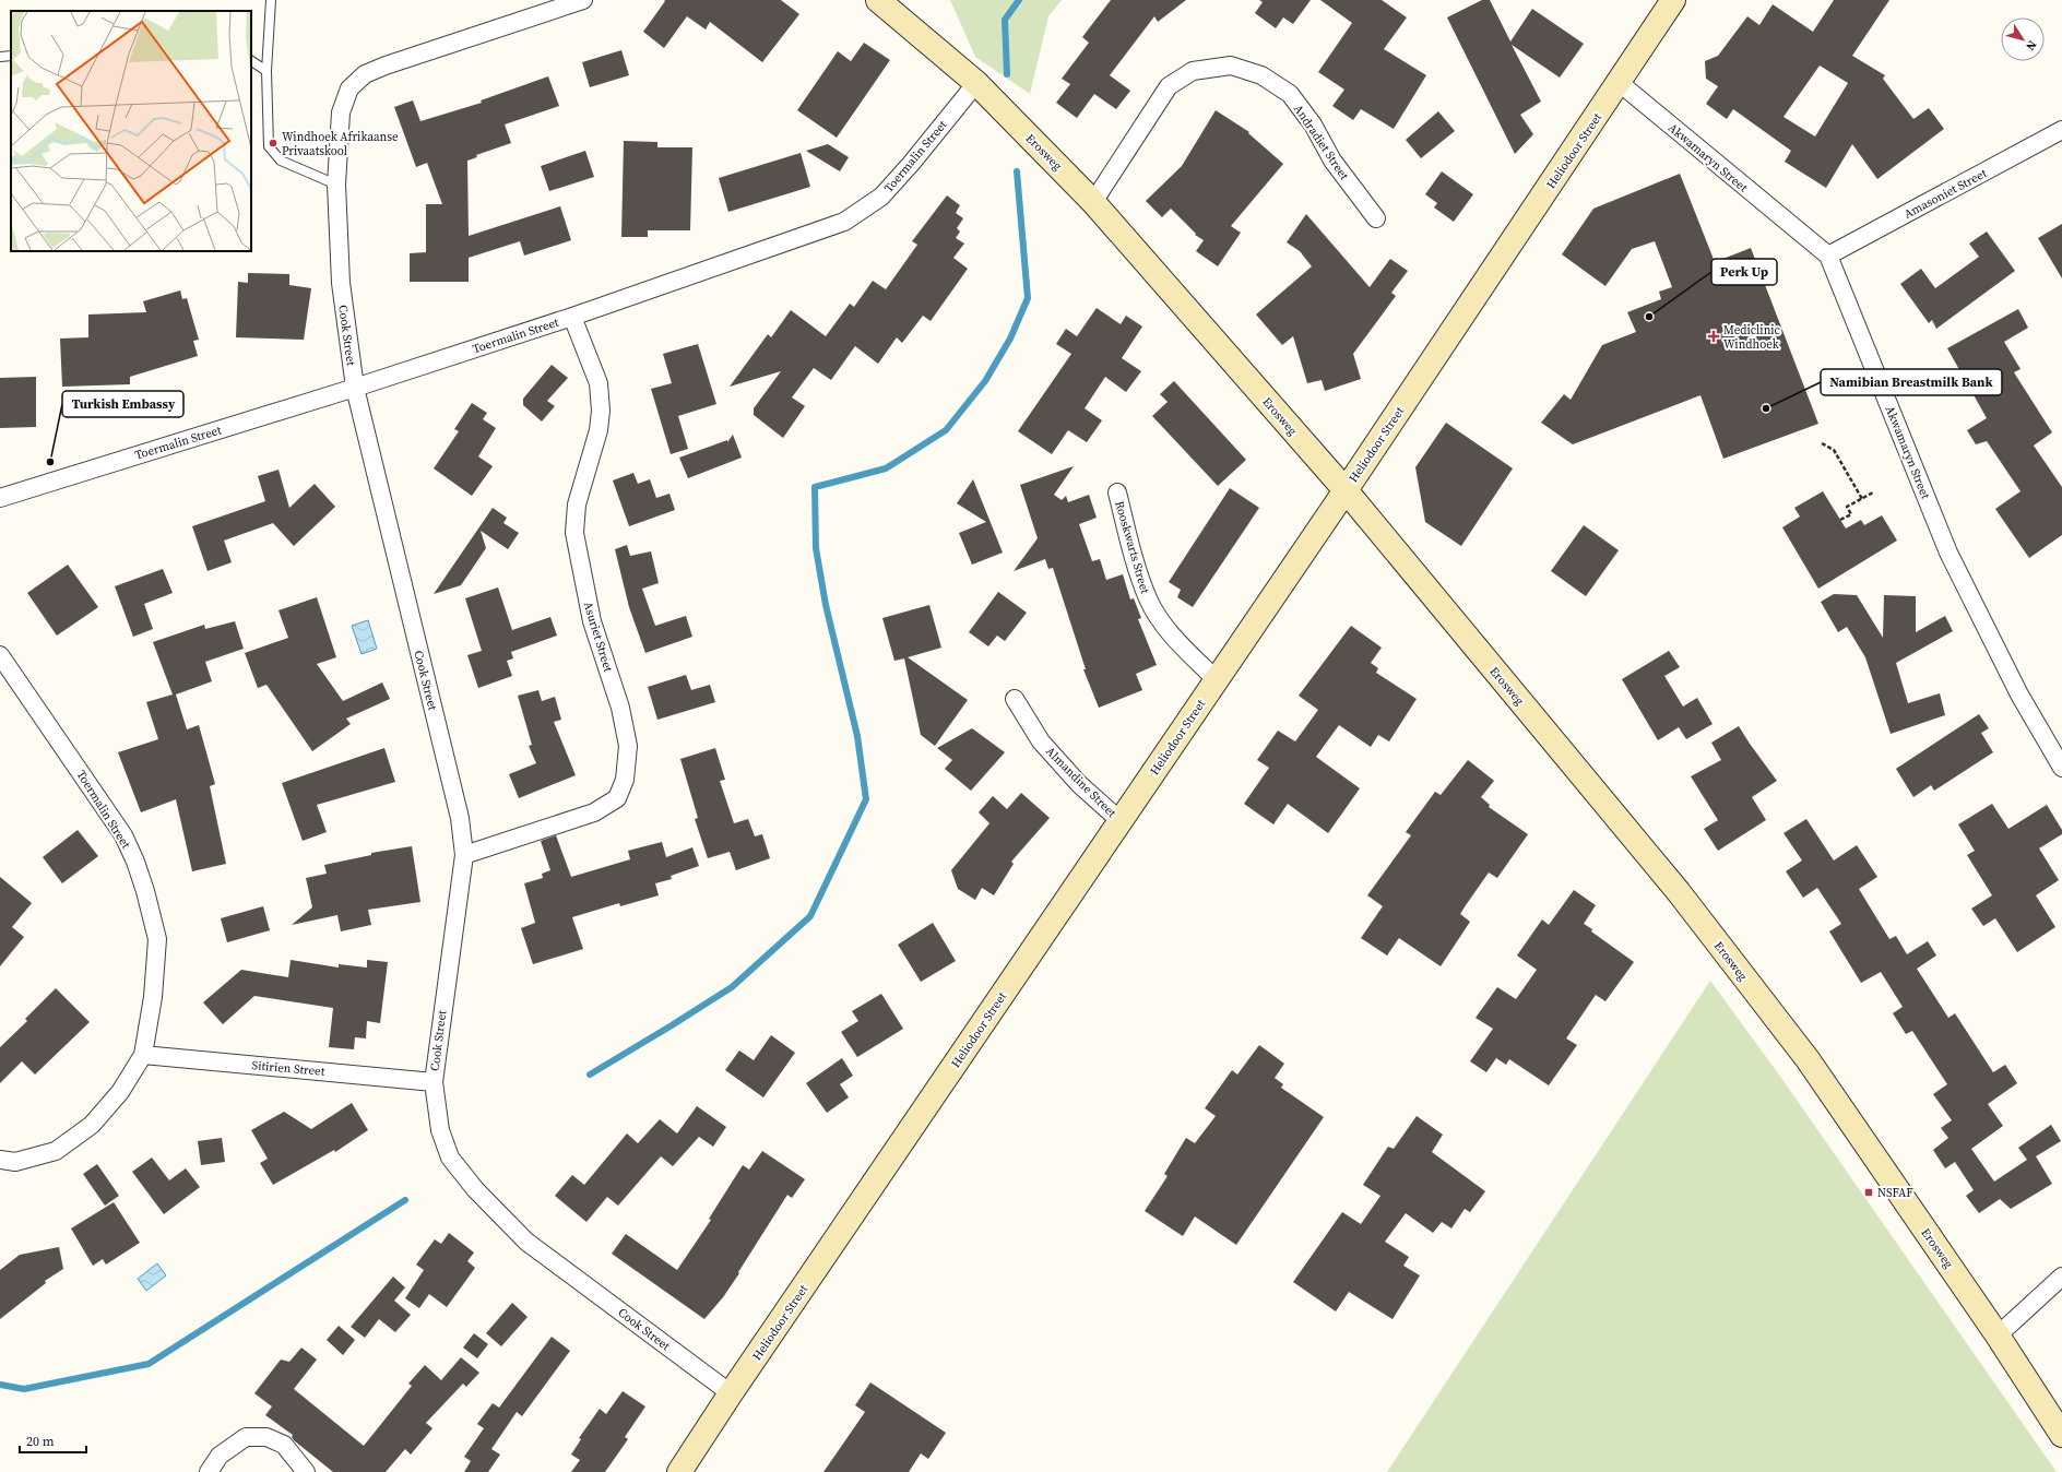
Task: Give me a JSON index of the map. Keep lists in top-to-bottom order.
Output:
{
  "streets": {
    "street": [
      "Andradiet Street",
      "Heliodoor Street",
      "Erosweg",
      "Toermalin Street",
      "Akwamaryn Street",
      "Amasoniet Street",
      "Cook Street",
      "Rooskwarts Street",
      "Asuriet Street",
      "Almandine Street",
      "Sitirien Street"
    ]
  },
  "crossings": [
    ["Andradiet Street", "Erosweg"],
    ["Heliodoor Street", "Erosweg"],
    ["Heliodoor Street", "Akwamaryn Street"],
    ["Heliodoor Street", "Cook Street"],
    ["Heliodoor Street", "Rooskwarts Street"],
    ["Heliodoor Street", "Almandine Street"],
    ["Erosweg", "Toermalin Street"],
    ["Toermalin Street", "Cook Street"],
    ["Toermalin Street", "Asuriet Street"],
    ["Toermalin Street", "Sitirien Street"],
    ["Akwamaryn Street", "Amasoniet Street"],
    ["Cook Street", "Asuriet Street"],
    ["Cook Street", "Sitirien Street"]
  ],
  "places": {
    "other": [
      "Windhoek Afrikaanse Privaatskool",
      "Perk Up",
      "Namibian Breastmilk Bank",
      "Turkish Embassy"
    ],
    "health": ["Mediclinic Windhoek"],
    "transit": ["NSFAF"]
  },
  "scale_bar": "20 m",
  "north": "bottom right"
}
